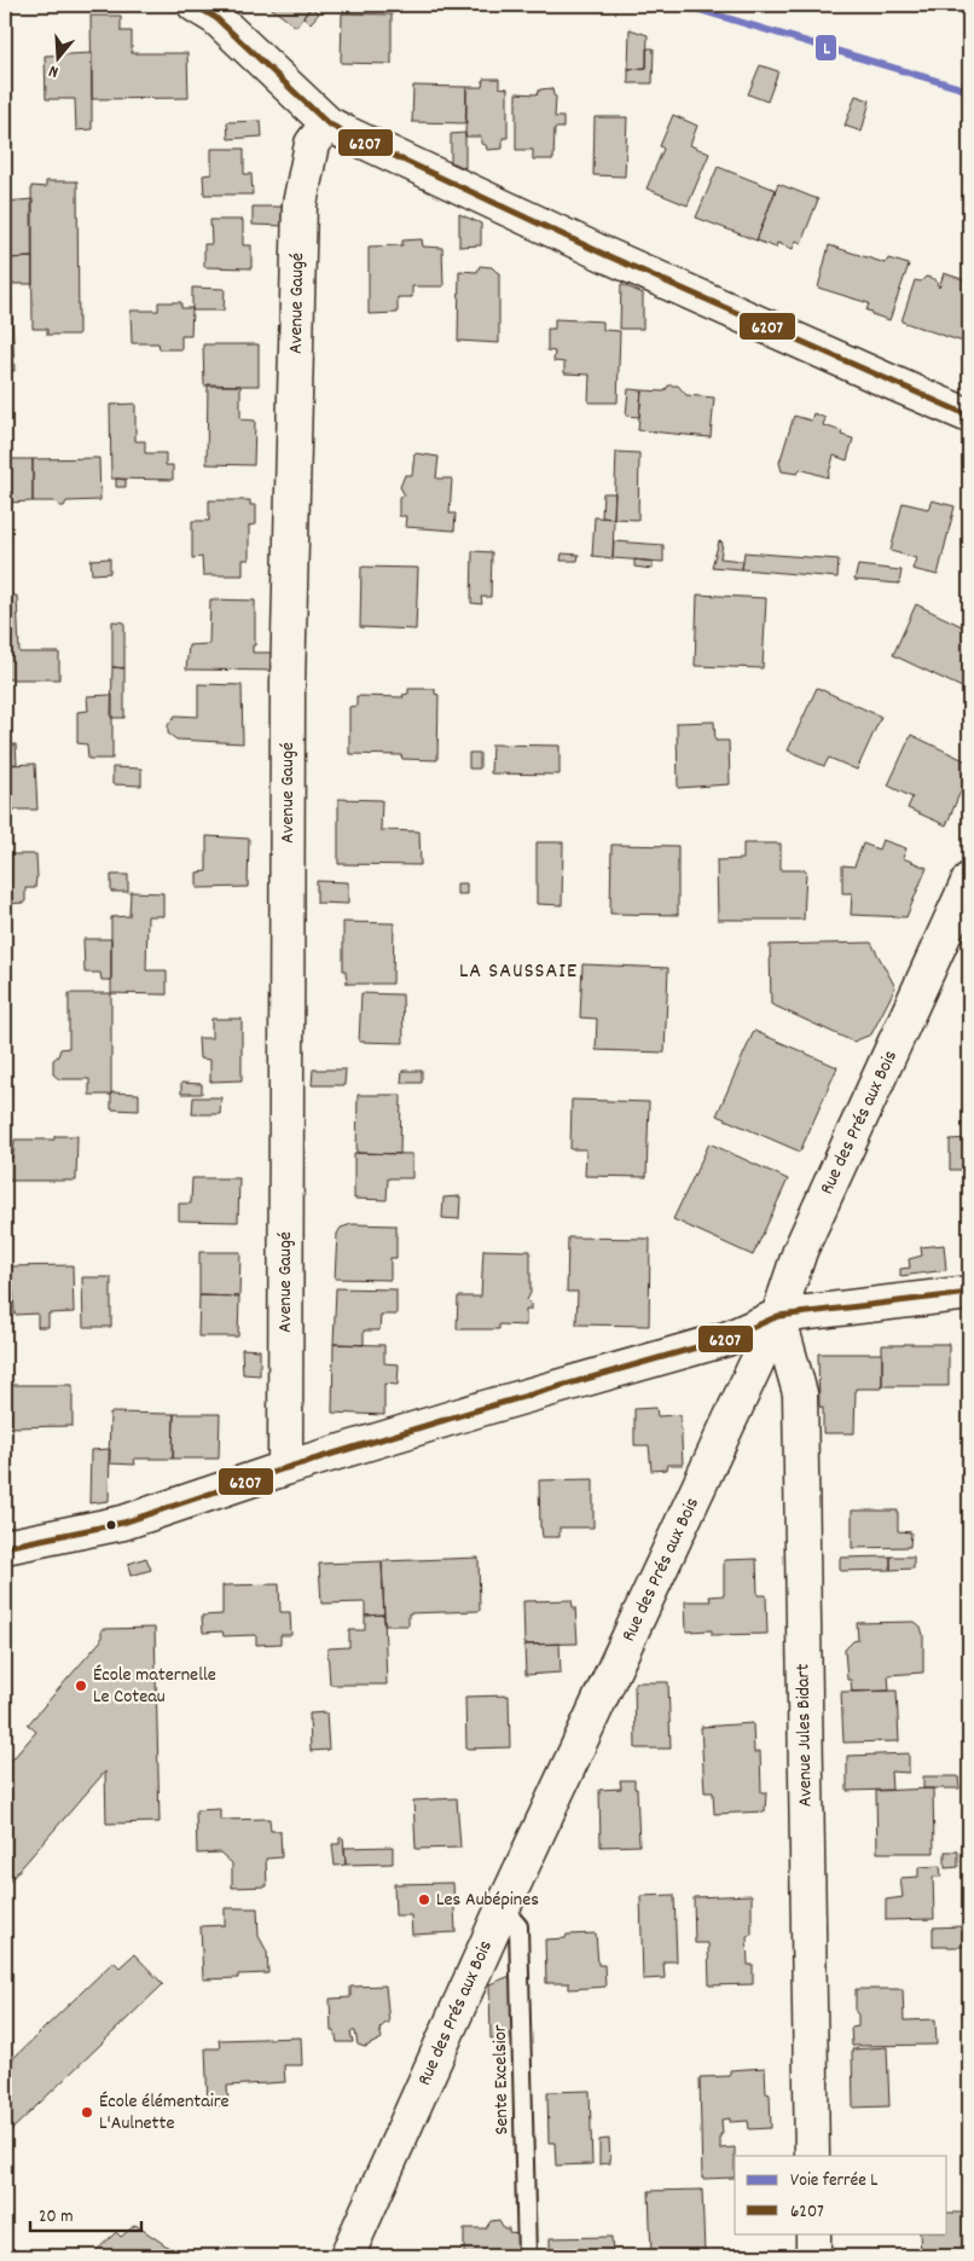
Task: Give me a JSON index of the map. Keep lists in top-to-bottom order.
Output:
{
  "streets": {
    "street": ["Avenue Gaugé", "Rue des Prés aux Bois", "Avenue Jules Bidart"],
    "lane": ["Sente Excelsior"]
  },
  "crossings": [
    ["Rue des Prés aux Bois", "Avenue Jules Bidart"],
    ["Rue des Prés aux Bois", "Sente Excelsior"]
  ],
  "districts": ["LA SAUSSAIE"],
  "places": ["École maternelle Le Coteau", "Les Aubépines", "École élémentaire L'Aulnette"],
  "lines": ["rail line L", "transit line 6207"],
  "legend": ["Voie ferrée L", "6207"],
  "scale_bar": "20 m",
  "north": "bottom"
}
